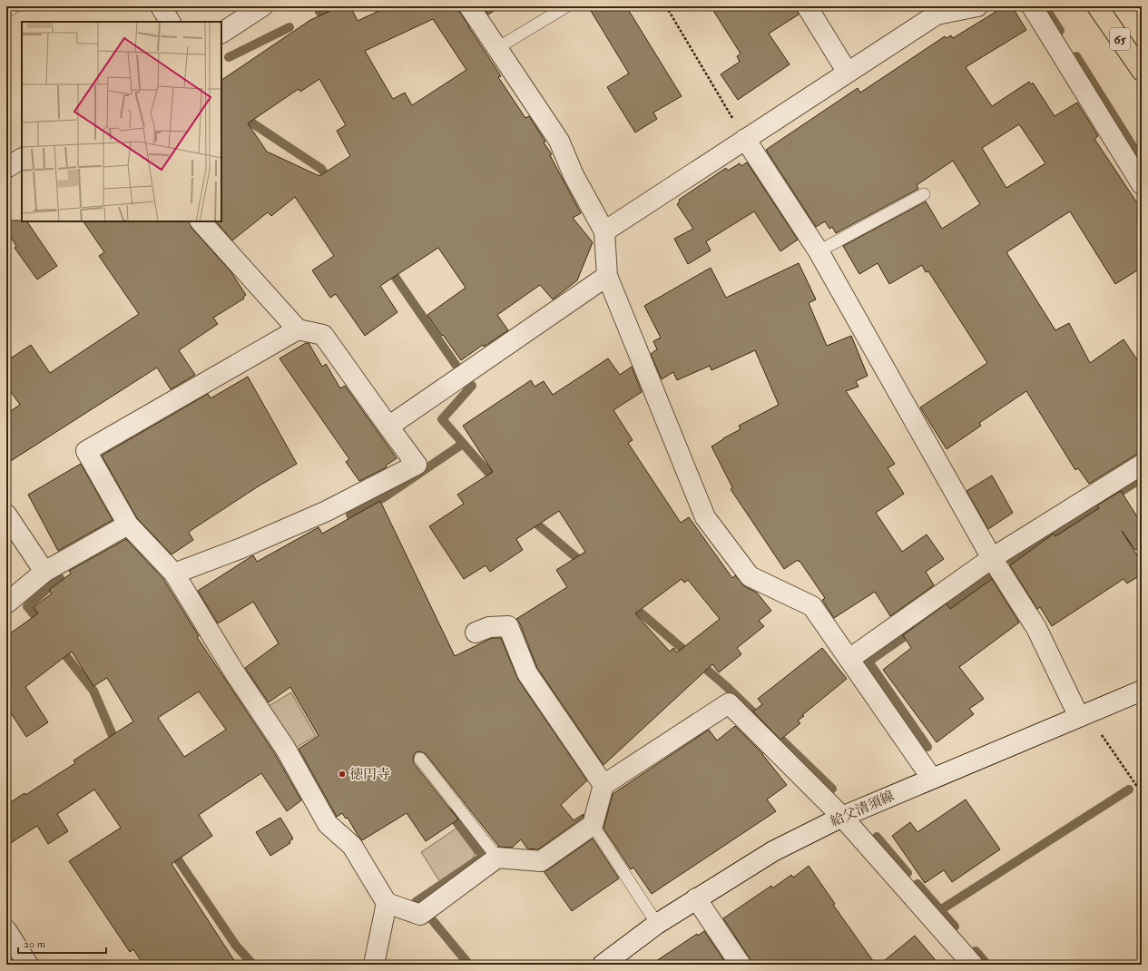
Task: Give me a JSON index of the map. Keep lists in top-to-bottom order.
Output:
{
  "streets": {
    "main road": ["65"],
    "street": ["給父清須線"]
  },
  "places": ["徳円寺"],
  "scale_bar": "20 m"
}
